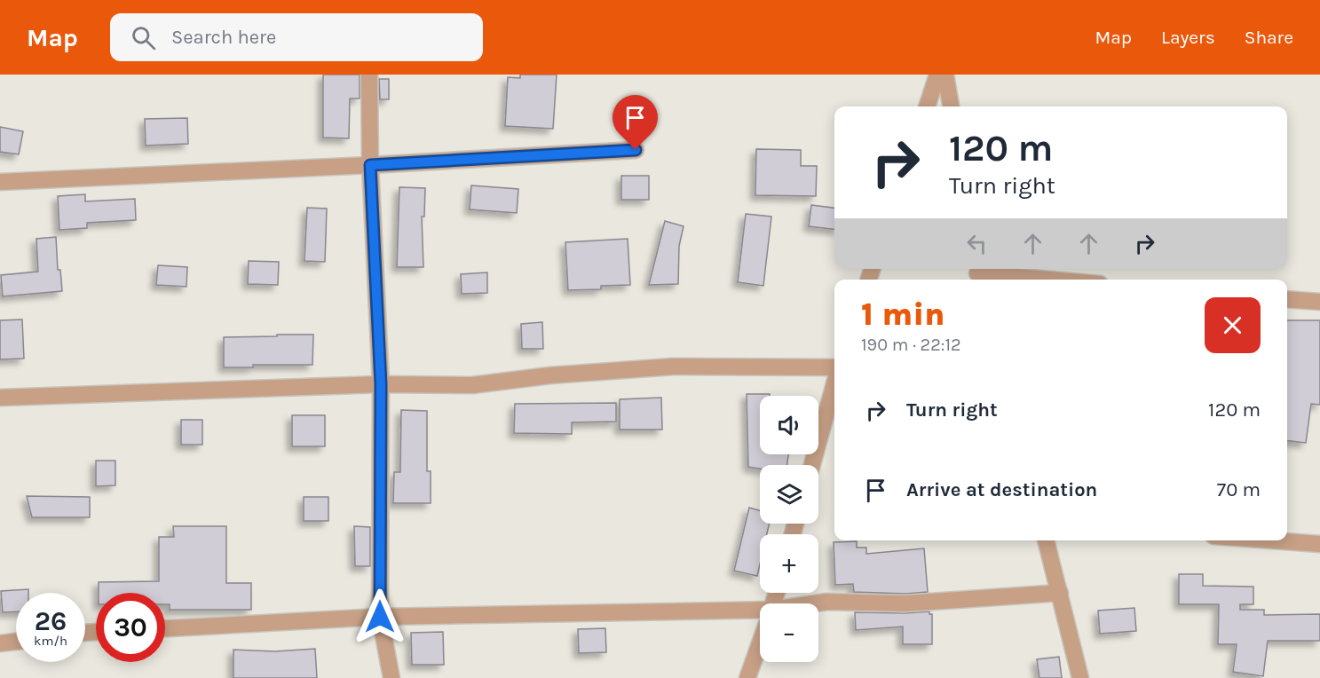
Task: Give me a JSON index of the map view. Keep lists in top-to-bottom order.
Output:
{
  "page": {
    "header": "Map",
    "search": "Search here",
    "nav": ["Map", "Layers", "Share"],
    "turn": ["120 m", "Turn right"],
    "heading": ["1 min", "190 m · 22:12"],
    "list": [
      {
        "name": "Turn right",
        "value": "120 m"
      },
      {
        "name": "Arrive at destination",
        "value": "70 m"
      }
    ],
    "map_buttons": ["+", "−"],
    "speed": "26 km/h",
    "limit": "30"
  }
}
